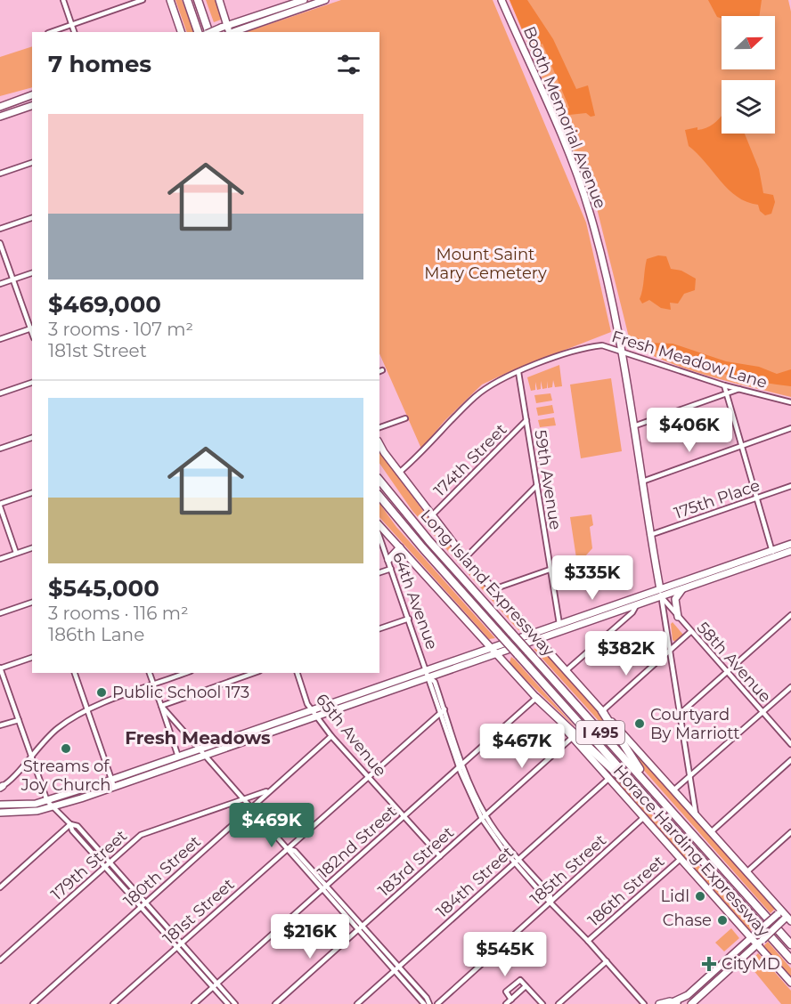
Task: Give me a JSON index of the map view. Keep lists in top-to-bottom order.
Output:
{
  "streets": {
    "highway": ["Long Island Expressway", "I 495"],
    "main road": ["Booth Memorial Avenue", "Horace Harding Expressway"],
    "street": [
      "Fresh Meadow Lane",
      "174th Street",
      "59th Avenue",
      "175th Place",
      "64th Avenue",
      "58th Avenue",
      "65th Avenue",
      "182nd Street",
      "183rd Street",
      "179th Street",
      "185th Street",
      "180th Street",
      "184th Street",
      "186th Street",
      "181st Street"
    ]
  },
  "crossings": [
    ["Booth Memorial Avenue", "Fresh Meadow Lane"],
    ["Booth Memorial Avenue", "175th Place"],
    ["Booth Memorial Avenue", "58th Avenue"],
    ["Booth Memorial Avenue", "Horace Harding Expressway"],
    ["Fresh Meadow Lane", "59th Avenue"],
    ["Fresh Meadow Lane", "Horace Harding Expressway"],
    ["174th Street", "59th Avenue"],
    ["174th Street", "Horace Harding Expressway"],
    ["64th Avenue", "182nd Street"],
    ["64th Avenue", "183rd Street"],
    ["64th Avenue", "185th Street"],
    ["64th Avenue", "184th Street"],
    ["64th Avenue", "186th Street"],
    ["64th Avenue", "181st Street"],
    ["65th Avenue", "182nd Street"],
    ["65th Avenue", "183rd Street"],
    ["65th Avenue", "180th Street"],
    ["65th Avenue", "181st Street"],
    ["182nd Street", "Horace Harding Expressway"],
    ["Horace Harding Expressway", "183rd Street"],
    ["Horace Harding Expressway", "185th Street"],
    ["Horace Harding Expressway", "184th Street"],
    ["Horace Harding Expressway", "186th Street"],
    ["179th Street", "180th Street"]
  ],
  "districts": ["Fresh Meadows"],
  "parks": ["Mount Saint Mary Cemetery"],
  "places": {
    "other": [
      "Public School 173",
      "Courtyard By Marriott",
      "Streams of Joy Church",
      "Lidl",
      "Chase"
    ],
    "health": ["CityMD"]
  },
  "north": "right",
  "page": {
    "heading": "7 homes",
    "list": [
      {
        "name": "$469,000",
        "note": "3 rooms · 107 m² · 181st Street"
      },
      {
        "name": "$545,000",
        "note": "3 rooms · 116 m² · 186th Lane"
      }
    ],
    "price": [
      "$406K",
      "$335K",
      "$382K",
      "$467K",
      "$469K",
      "$216K",
      "$545K"
    ]
  }
}
